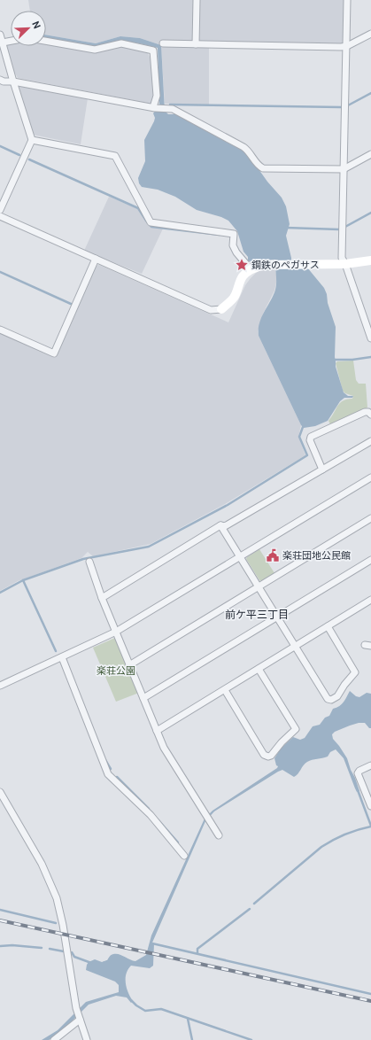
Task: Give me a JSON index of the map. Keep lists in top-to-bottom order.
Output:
{
  "districts": ["前ケ平三丁目"],
  "parks": ["楽荘公園"],
  "places": {
    "place": ["鋼鉄のペガサス"],
    "public building": ["楽荘団地公民館"]
  },
  "north": "top right"
}
